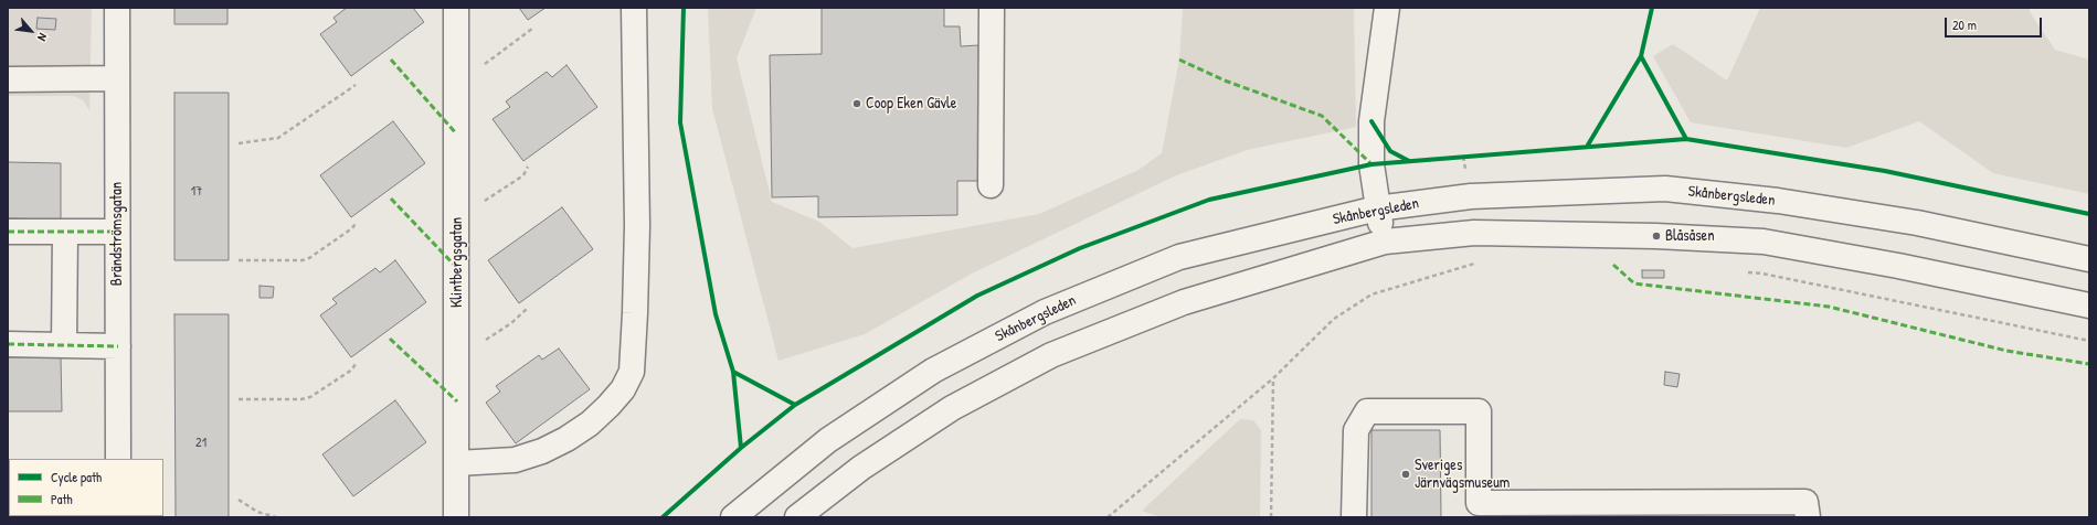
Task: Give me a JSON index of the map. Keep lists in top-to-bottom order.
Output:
{
  "streets": {
    "street": ["Skånbergsleden", "Brändströmsgatan", "Klintbergsgatan"]
  },
  "places": ["Coop Eken Gävle", "Blåsåsen", "Sveriges Järnvägsmuseum"],
  "house_numbers": ["17", "21"],
  "legend": ["Cycle path", "Path"],
  "scale_bar": "20 m",
  "north": "bottom right"
}
